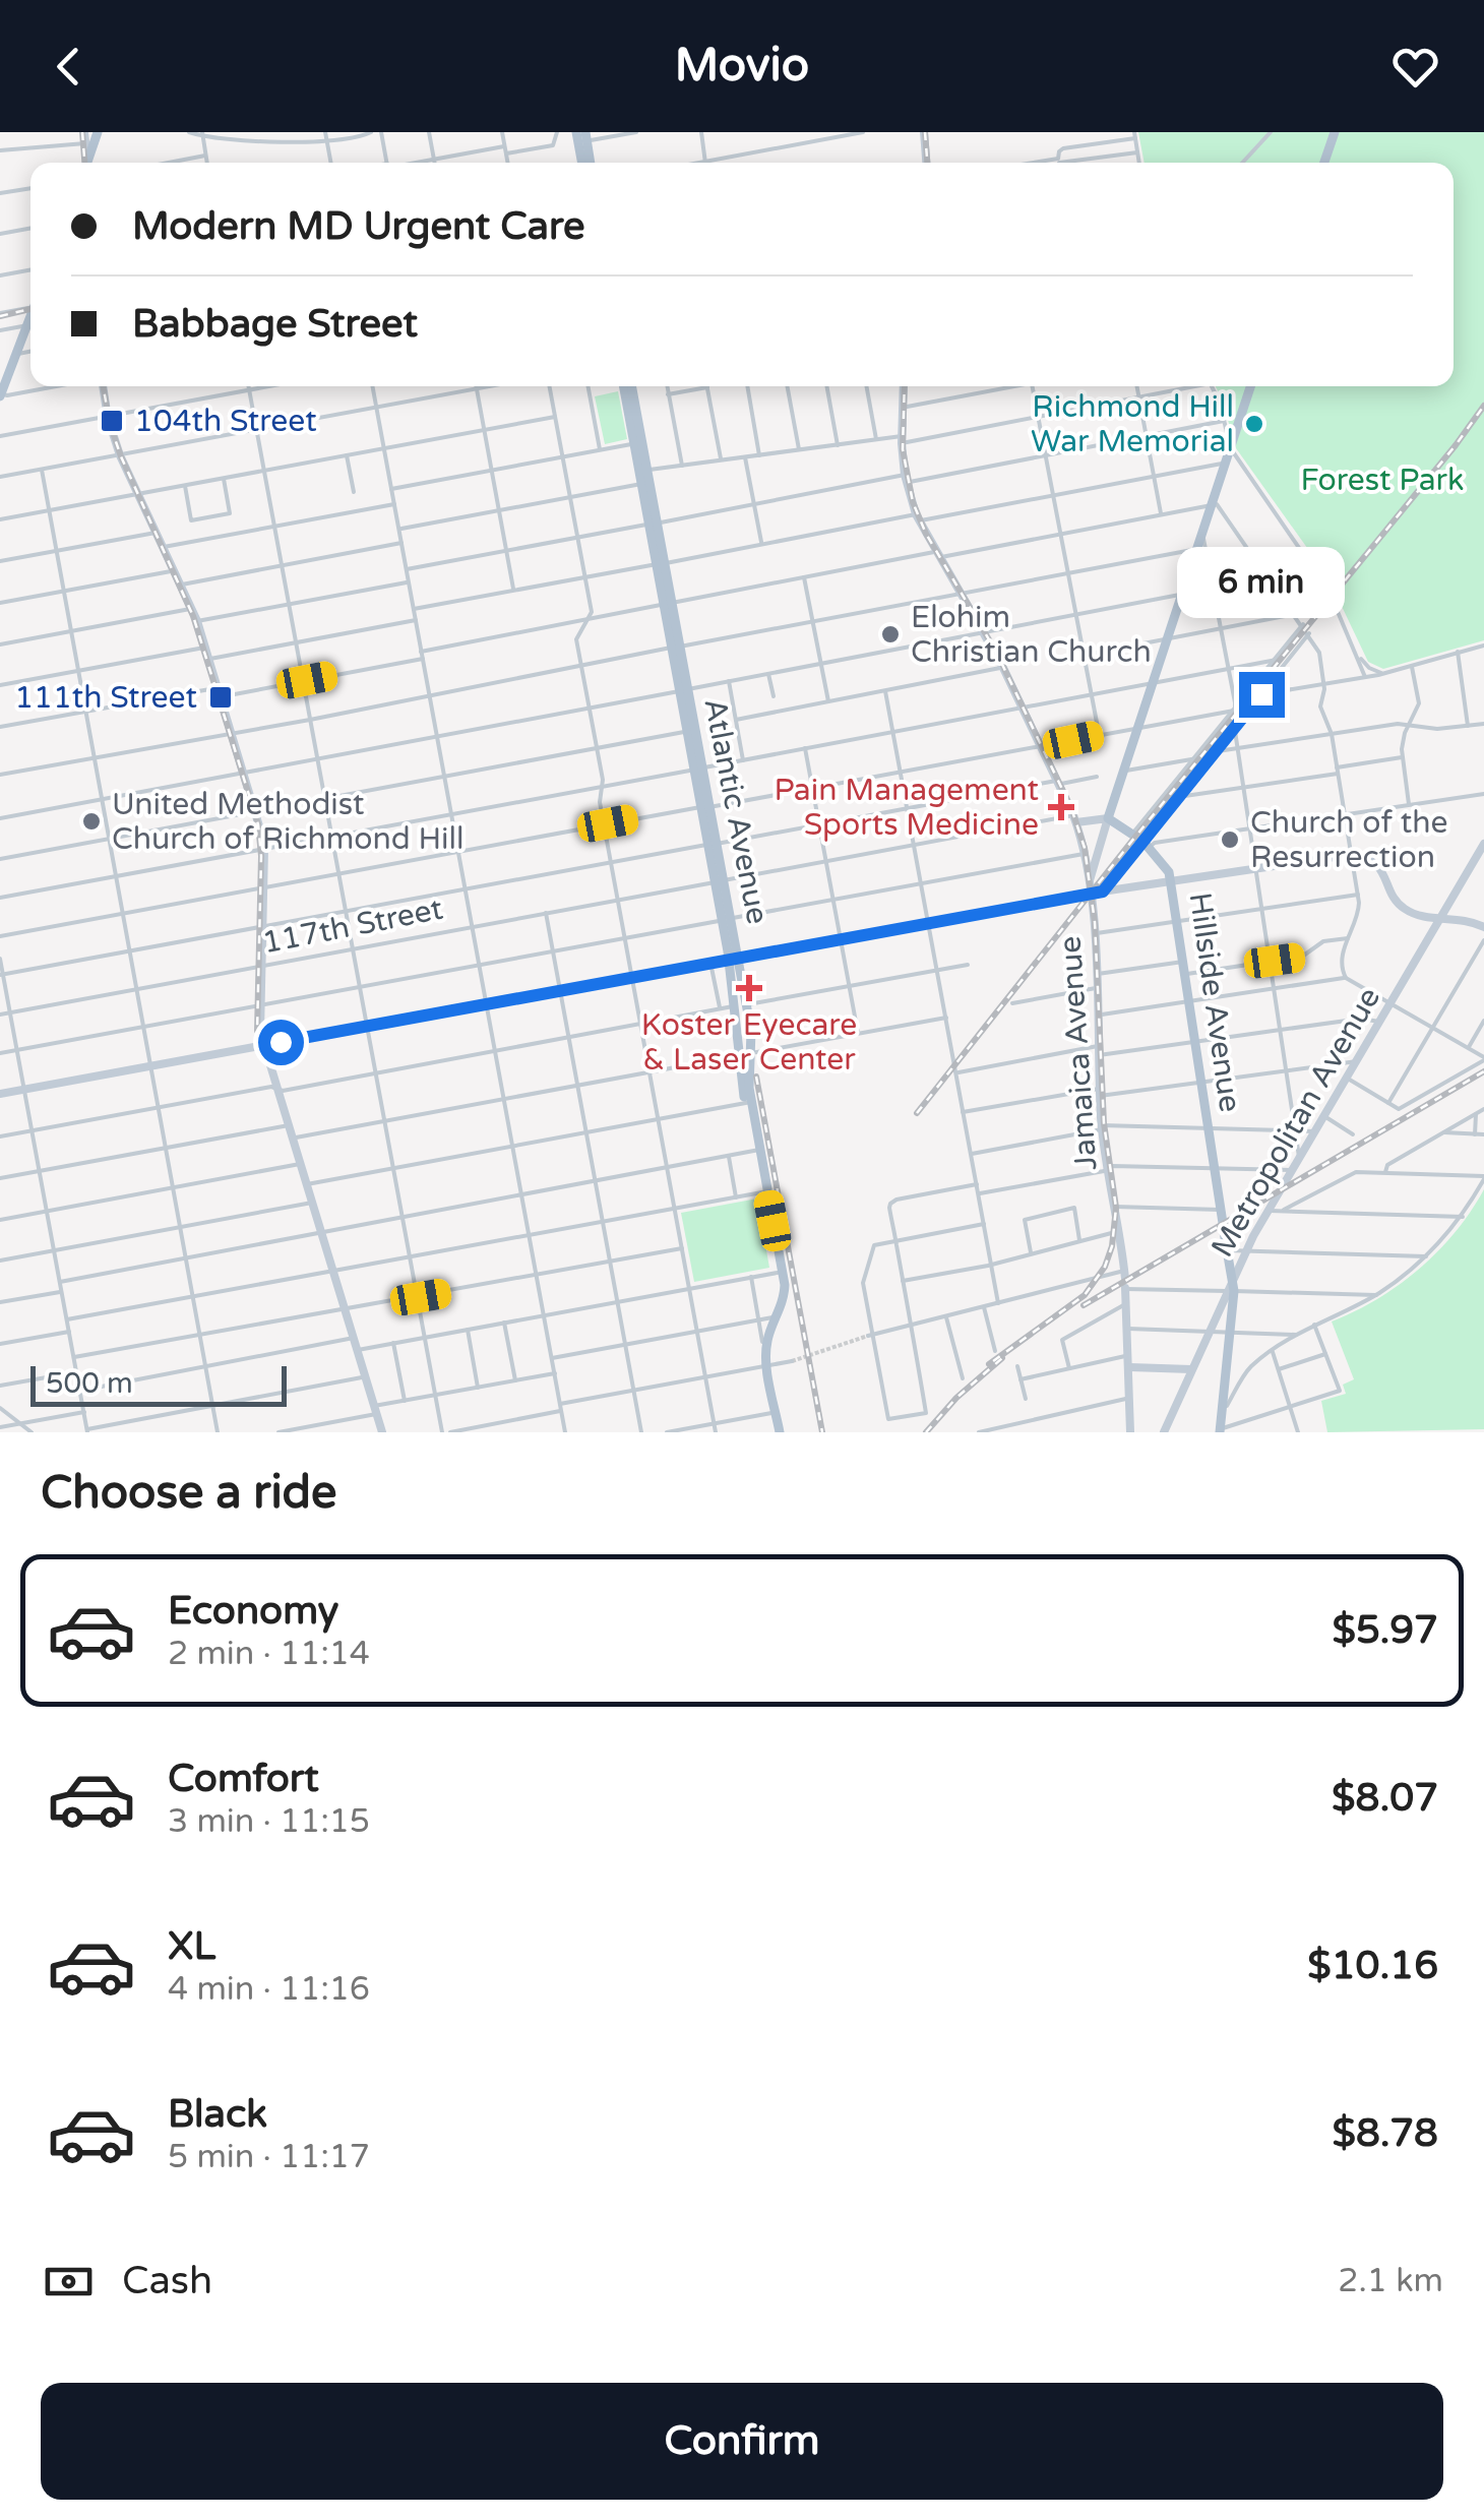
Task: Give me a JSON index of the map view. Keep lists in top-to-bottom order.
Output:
{
  "streets": {
    "main road": ["Atlantic Avenue", "Hillside Avenue"],
    "street": ["117th Street", "Jamaica Avenue", "Metropolitan Avenue"]
  },
  "crossings": [
    ["Atlantic Avenue", "117th Street"],
    ["117th Street", "Hillside Avenue"],
    ["Hillside Avenue", "Metropolitan Avenue"]
  ],
  "parks": ["Forest Park"],
  "places": {
    "transit": ["104th Street", "111th Street"],
    "other": [
      "Richmond Hill War Memorial",
      "Elohim Christian Church",
      "United Methodist Church of Richmond Hill",
      "Church of the Resurrection"
    ],
    "health": ["Pain Management Sports Medicine", "Koster Eyecare & Laser Center"]
  },
  "scale_bar": "500 m",
  "page": {
    "header": "Movio",
    "banner": ["Modern MD Urgent Care", "Babbage Street"],
    "bubble": "6 min",
    "scale": "500 m",
    "heading": "Choose a ride",
    "list": [
      {
        "name": "Economy",
        "note": "2 min · 11:14",
        "value": "$5.97"
      },
      {
        "name": "Comfort",
        "note": "3 min · 11:15",
        "value": "$8.07"
      },
      {
        "name": "XL",
        "note": "4 min · 11:16",
        "value": "$10.16"
      },
      {
        "name": "Black",
        "note": "5 min · 11:17",
        "value": "$8.78"
      }
    ],
    "pay": ["Cash", "2.1 km"],
    "buttons": "Confirm"
  }
}
